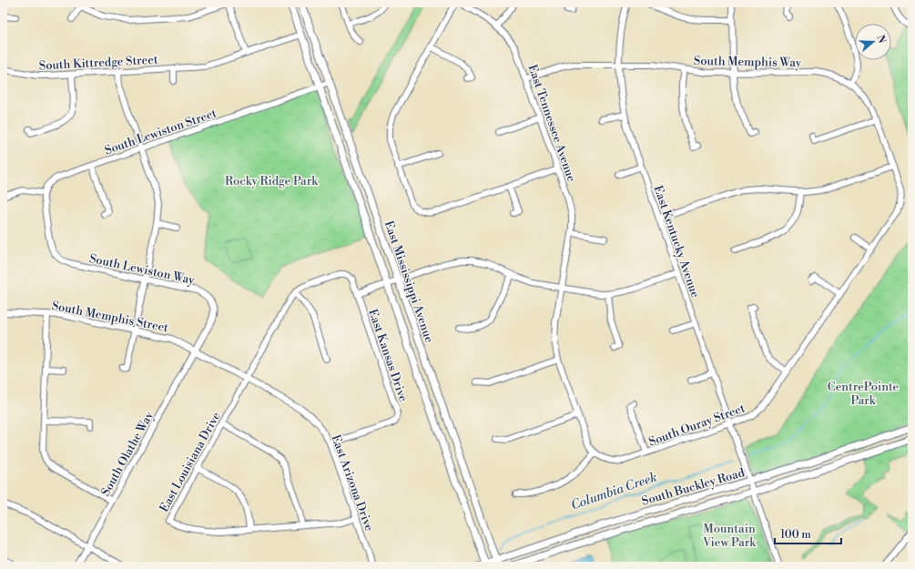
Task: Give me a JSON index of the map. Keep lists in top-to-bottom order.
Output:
{
  "streets": {
    "main road": ["East Mississippi Avenue", "South Buckley Road"],
    "street": [
      "South Memphis Way",
      "South Kittredge Street",
      "East Tennessee Avenue",
      "South Lewiston Street",
      "East Kentucky Avenue",
      "South Lewiston Way",
      "South Memphis Street",
      "East Kansas Drive",
      "South Ouray Street",
      "South Olathe Way",
      "East Louisiana Drive",
      "East Arizona Drive"
    ]
  },
  "crossings": [
    ["South Memphis Way", "East Tennessee Avenue"],
    ["South Memphis Way", "East Kentucky Avenue"],
    ["South Memphis Way", "South Ouray Street"],
    ["South Kittredge Street", "East Mississippi Avenue"],
    ["East Tennessee Avenue", "South Ouray Street"],
    ["South Lewiston Street", "South Lewiston Way"],
    ["South Lewiston Street", "East Mississippi Avenue"],
    ["East Kentucky Avenue", "South Ouray Street"],
    ["East Kentucky Avenue", "South Buckley Road"],
    ["South Lewiston Way", "South Memphis Street"],
    ["South Lewiston Way", "South Olathe Way"],
    ["East Mississippi Avenue", "South Buckley Road"],
    ["South Memphis Street", "South Olathe Way"],
    ["South Memphis Street", "East Arizona Drive"],
    ["East Kansas Drive", "East Louisiana Drive"],
    ["East Kansas Drive", "East Arizona Drive"],
    ["East Louisiana Drive", "East Arizona Drive"]
  ],
  "water": ["Columbia Creek"],
  "parks": ["Rocky Ridge Park", "CentrePointe Park", "Mountain View Park"],
  "scale_bar": "100 m",
  "north": "right"
}
